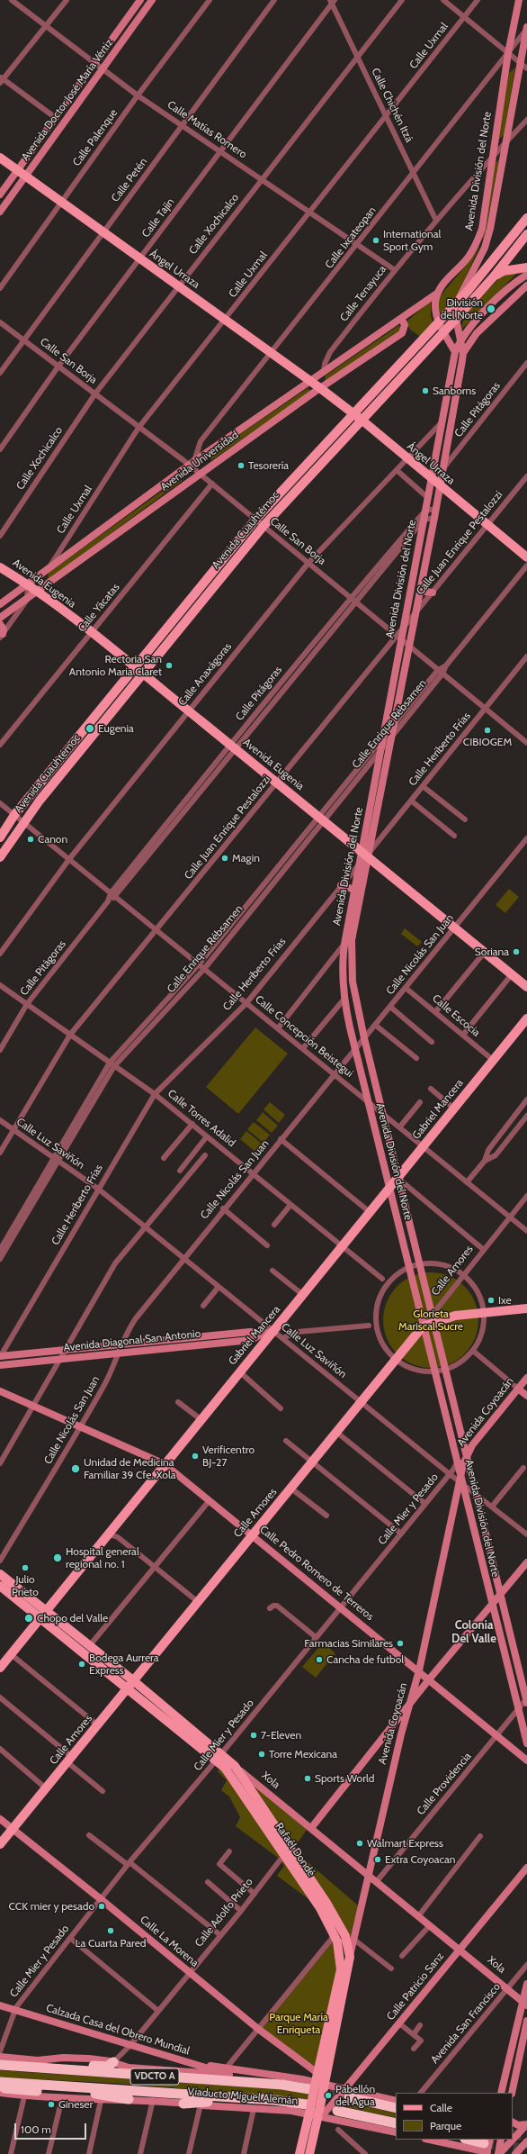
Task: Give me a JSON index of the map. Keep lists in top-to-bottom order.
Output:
{
  "streets": {
    "highway": ["VDCTO A", "Viaducto Miguel Alemán"],
    "main road": [
      "Avenida Doctor José María Vértiz",
      "Avenida División del Norte",
      "Ángel Urraza",
      "Avenida Universidad",
      "Avenida Cuauhtémoc",
      "Avenida Eugenia",
      "Gabriel Mancera",
      "Calle Amores",
      "Avenida Diagonal San Antonio",
      "Avenida Coyoacán",
      "Calle Pedro Romero de Terreros",
      "Xola",
      "Rafaél Dondé",
      "Calle La Morena",
      "Calle Patricio Sanz",
      "Calzada Casa del Obrero Mundial"
    ],
    "street": [
      "Calle Uxmal",
      "Calle Chichén Itzá",
      "Calle Matías Romero",
      "Calle Palenque",
      "Calle Petén",
      "Calle Tajín",
      "Calle Xochicalco",
      "Calle Ixcateopan",
      "Calle Tenayuca",
      "Calle San Borja",
      "Calle Pitágoras",
      "Calle Juan Enrique Pestalozzi",
      "Calle Yácatas",
      "Calle Anaxágoras",
      "Calle Enrique Rébsamen",
      "Calle Heriberto Frías",
      "Calle Nicolás San Juan",
      "Calle Escocia",
      "Calle Concepción Beistegui",
      "Calle Torres Adalid",
      "Calle Luz Saviñón",
      "Calle Mier y Pesado",
      "Calle Providencia",
      "Calle Adolfo Prieto",
      "Avenida San Francisco"
    ]
  },
  "crossings": [
    ["Calle Uxmal", "Calle Chichén Itzá"],
    ["Calle Uxmal", "Calle Matías Romero"],
    ["Calle Uxmal", "Ángel Urraza"],
    ["Calle Uxmal", "Calle San Borja"],
    ["Calle Uxmal", "Avenida Universidad"],
    ["Avenida Doctor José María Vértiz", "Calle Matías Romero"],
    ["Avenida Doctor José María Vértiz", "Ángel Urraza"],
    ["Calle Chichén Itzá", "Calle Tajín"],
    ["Calle Chichén Itzá", "Calle Xochicalco"],
    ["Calle Chichén Itzá", "Calle Ixcateopan"],
    ["Calle Chichén Itzá", "Calle Tenayuca"],
    ["Calle Matías Romero", "Calle Palenque"],
    ["Calle Matías Romero", "Calle Petén"],
    ["Calle Matías Romero", "Calle Tajín"],
    ["Calle Matías Romero", "Calle Xochicalco"],
    ["Calle Matías Romero", "Calle Ixcateopan"],
    ["Calle Matías Romero", "Calle Tenayuca"],
    ["Calle Palenque", "Ángel Urraza"],
    ["Avenida División del Norte", "Calle Ixcateopan"],
    ["Avenida División del Norte", "Ángel Urraza"],
    ["Avenida División del Norte", "Calle Tenayuca"],
    ["Avenida División del Norte", "Calle San Borja"],
    ["Avenida División del Norte", "Calle Pitágoras"],
    ["Avenida División del Norte", "Avenida Universidad"],
    ["Avenida División del Norte", "Avenida Cuauhtémoc"],
    ["Avenida División del Norte", "Calle Juan Enrique Pestalozzi"],
    ["Avenida División del Norte", "Avenida Eugenia"],
    ["Avenida División del Norte", "Calle Anaxágoras"],
    ["Avenida División del Norte", "Calle Enrique Rébsamen"],
    ["Avenida División del Norte", "Calle Heriberto Frías"],
    ["Avenida División del Norte", "Calle Nicolás San Juan"],
    ["Avenida División del Norte", "Calle Concepción Beistegui"],
    ["Avenida División del Norte", "Gabriel Mancera"],
    ["Avenida División del Norte", "Calle Luz Saviñón"],
    ["Avenida División del Norte", "Calle Amores"],
    ["Avenida División del Norte", "Avenida Coyoacán"],
    ["Avenida División del Norte", "Calle Mier y Pesado"],
    ["Avenida División del Norte", "Calle Providencia"],
    ["Calle Petén", "Ángel Urraza"],
    ["Calle Petén", "Calle San Borja"],
    ["Calle Tajín", "Ángel Urraza"],
    ["Calle Tajín", "Calle San Borja"],
    ["Calle Xochicalco", "Ángel Urraza"],
    ["Calle Xochicalco", "Calle San Borja"],
    ["Calle Ixcateopan", "Ángel Urraza"],
    ["Calle Ixcateopan", "Calle San Borja"],
    ["Calle Ixcateopan", "Avenida Universidad"],
    ["Ángel Urraza", "Avenida Universidad"],
    ["Ángel Urraza", "Avenida Cuauhtémoc"],
    ["Ángel Urraza", "Calle Juan Enrique Pestalozzi"],
    ["Ángel Urraza", "Calle Anaxágoras"],
    ["Calle Tenayuca", "Avenida Universidad"],
    ["Calle San Borja", "Calle Pitágoras"],
    ["Calle San Borja", "Avenida Universidad"],
    ["Calle San Borja", "Avenida Cuauhtémoc"],
    ["Calle San Borja", "Calle Juan Enrique Pestalozzi"],
    ["Calle San Borja", "Calle Yácatas"],
    ["Calle San Borja", "Calle Anaxágoras"],
    ["Calle San Borja", "Calle Enrique Rébsamen"],
    ["Calle San Borja", "Calle Heriberto Frías"],
    ["Calle Pitágoras", "Avenida Eugenia"],
    ["Calle Pitágoras", "Calle Concepción Beistegui"],
    ["Calle Pitágoras", "Calle Torres Adalid"],
    ["Avenida Universidad", "Avenida Eugenia"],
    ["Avenida Cuauhtémoc", "Avenida Eugenia"],
    ["Avenida Cuauhtémoc", "Calle Concepción Beistegui"],
    ["Calle Juan Enrique Pestalozzi", "Avenida Eugenia"],
    ["Calle Juan Enrique Pestalozzi", "Calle Concepción Beistegui"],
    ["Calle Juan Enrique Pestalozzi", "Calle Torres Adalid"],
    ["Calle Juan Enrique Pestalozzi", "Calle Luz Saviñón"],
    ["Avenida Eugenia", "Calle Yácatas"],
    ["Avenida Eugenia", "Calle Anaxágoras"],
    ["Avenida Eugenia", "Calle Enrique Rébsamen"],
    ["Avenida Eugenia", "Calle Heriberto Frías"],
    ["Avenida Eugenia", "Calle Nicolás San Juan"],
    ["Calle Anaxágoras", "Calle Concepción Beistegui"],
    ["Calle Enrique Rébsamen", "Calle Concepción Beistegui"],
    ["Calle Enrique Rébsamen", "Calle Torres Adalid"],
    ["Calle Enrique Rébsamen", "Calle Luz Saviñón"],
    ["Calle Heriberto Frías", "Calle Concepción Beistegui"],
    ["Calle Heriberto Frías", "Calle Torres Adalid"],
    ["Calle Heriberto Frías", "Calle Luz Saviñón"],
    ["Calle Heriberto Frías", "Avenida Diagonal San Antonio"],
    ["Calle Nicolás San Juan", "Calle Escocia"],
    ["Calle Nicolás San Juan", "Calle Concepción Beistegui"],
    ["Calle Nicolás San Juan", "Calle Torres Adalid"],
    ["Calle Nicolás San Juan", "Calle Luz Saviñón"],
    ["Calle Nicolás San Juan", "Avenida Diagonal San Antonio"],
    ["Calle Nicolás San Juan", "Calle Pedro Romero de Terreros"],
    ["Calle Escocia", "Gabriel Mancera"],
    ["Calle Concepción Beistegui", "Gabriel Mancera"],
    ["Calle Concepción Beistegui", "Calle Amores"],
    ["Gabriel Mancera", "Calle Torres Adalid"],
    ["Gabriel Mancera", "Calle Luz Saviñón"],
    ["Gabriel Mancera", "Avenida Diagonal San Antonio"],
    ["Gabriel Mancera", "Calle Pedro Romero de Terreros"],
    ["Gabriel Mancera", "Xola"],
    ["Calle Luz Saviñón", "Calle Amores"],
    ["Calle Luz Saviñón", "Avenida Diagonal San Antonio"],
    ["Calle Luz Saviñón", "Avenida Coyoacán"],
    ["Calle Luz Saviñón", "Calle Mier y Pesado"],
    ["Calle Amores", "Calle Pedro Romero de Terreros"],
    ["Calle Amores", "Xola"],
    ["Calle Amores", "Calle La Morena"],
    ["Avenida Coyoacán", "Calle Mier y Pesado"],
    ["Avenida Coyoacán", "Calle Pedro Romero de Terreros"],
    ["Avenida Coyoacán", "Xola"],
    ["Avenida Coyoacán", "Rafaél Dondé"],
    ["Avenida Coyoacán", "Calle Patricio Sanz"],
    ["Avenida Coyoacán", "Viaducto Miguel Alemán"],
    ["Calle Mier y Pesado", "Calle Pedro Romero de Terreros"],
    ["Calle Mier y Pesado", "Xola"],
    ["Calle Mier y Pesado", "Rafaél Dondé"],
    ["Calle Mier y Pesado", "Calle La Morena"],
    ["Calle Mier y Pesado", "Calzada Casa del Obrero Mundial"],
    ["Calle Pedro Romero de Terreros", "Calle Providencia"],
    ["Xola", "Calle Providencia"],
    ["Xola", "Rafaél Dondé"],
    ["Xola", "Calle Patricio Sanz"],
    ["Xola", "Avenida San Francisco"],
    ["Rafaél Dondé", "Calle La Morena"],
    ["Rafaél Dondé", "Viaducto Miguel Alemán"],
    ["Calle Adolfo Prieto", "Calle La Morena"],
    ["Calle Adolfo Prieto", "Calzada Casa del Obrero Mundial"],
    ["Calle Adolfo Prieto", "Viaducto Miguel Alemán"],
    ["Calle La Morena", "Viaducto Miguel Alemán"],
    ["Calle Patricio Sanz", "Viaducto Miguel Alemán"],
    ["Calzada Casa del Obrero Mundial", "Viaducto Miguel Alemán"]
  ],
  "districts": ["Colonia Del Valle"],
  "parks": ["Glorieta Mariscal Sucre", "Parque María Enriqueta"],
  "places": [
    "International Sport Gym",
    "División del Norte",
    "Sanborns",
    "Tesorería",
    "Rectoria San Antonio Maria Claret",
    "Eugenia",
    "CIBIOGEM",
    "Canon",
    "Magin",
    "Soriana",
    "Ixe",
    "Verificentro BJ-27",
    "Unidad de Medicina Familiar 39 Cfe. Xola",
    "Hospital general regional no. 1",
    "Julio Prieto",
    "Chopo del Valle",
    "Farmacias Similares",
    "Cancha de futbol",
    "Bodega Aurrera Express",
    "7-Eleven",
    "Torre Mexicana",
    "Sports World",
    "Walmart Express",
    "Extra Coyoacan",
    "CCK mier y pesado",
    "La Cuarta Pared",
    "Pabellón del Agua",
    "Gineser"
  ],
  "legend": ["Calle", "Parque"],
  "scale_bar": "100 m"
}
